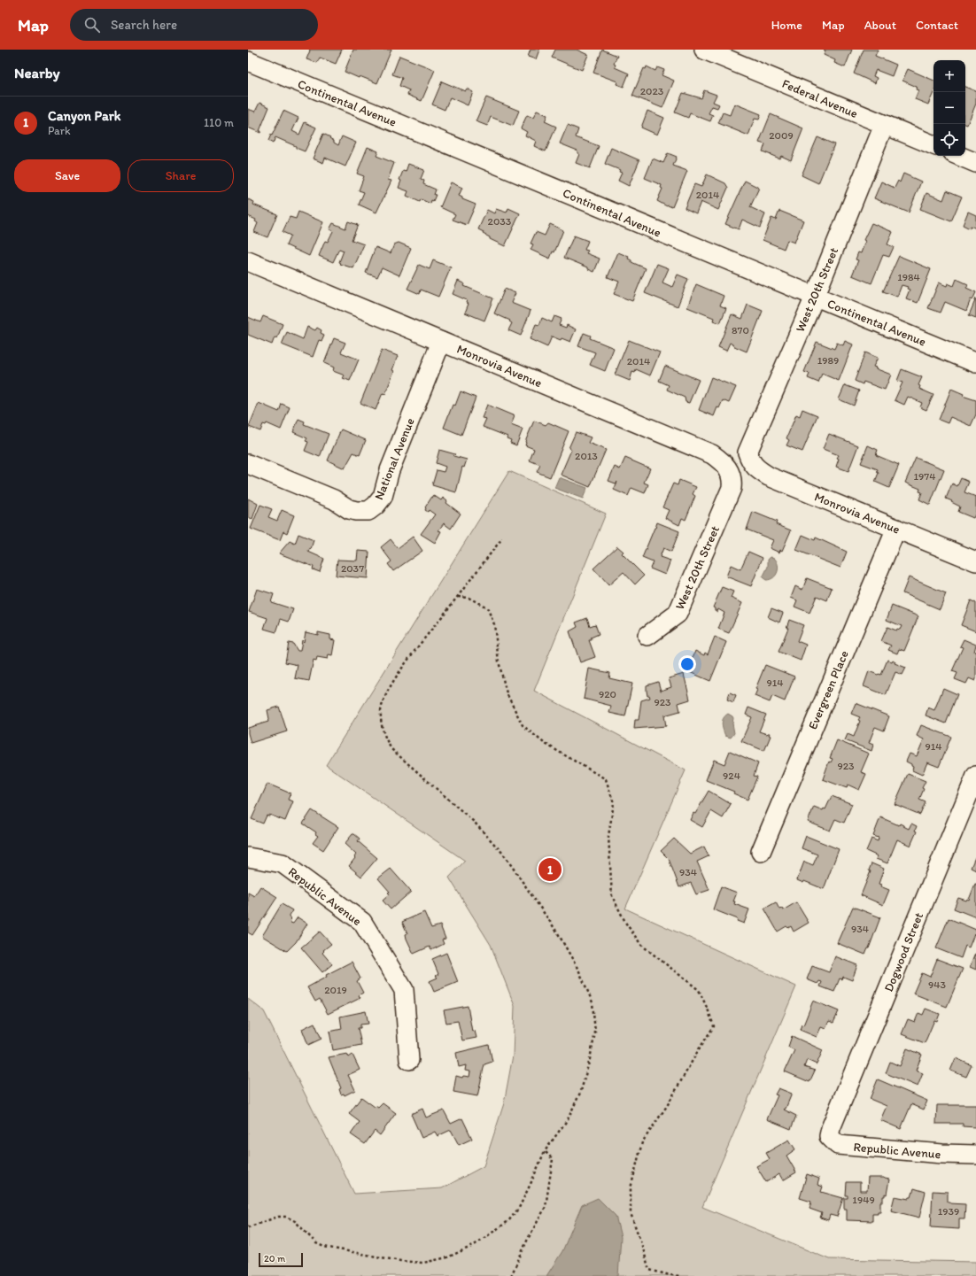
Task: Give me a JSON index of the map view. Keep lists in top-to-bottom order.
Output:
{
  "streets": {
    "street": [
      "Federal Avenue",
      "Continental Avenue",
      "West 20th Street",
      "Monrovia Avenue",
      "National Avenue",
      "Evergreen Place",
      "Republic Avenue",
      "Dogwood Street"
    ]
  },
  "crossings": [
    ["Federal Avenue", "West 20th Street"],
    ["Continental Avenue", "West 20th Street"],
    ["West 20th Street", "Monrovia Avenue"],
    ["Monrovia Avenue", "National Avenue"],
    ["Monrovia Avenue", "Evergreen Place"],
    ["Republic Avenue", "Dogwood Street"]
  ],
  "house_numbers": [
    "2023",
    "2009",
    "2014",
    "2033",
    "1984",
    "870",
    "1989",
    "2014",
    "2013",
    "1974",
    "2037",
    "914",
    "920",
    "923",
    "914",
    "923",
    "924",
    "934",
    "934",
    "943",
    "2019",
    "1949",
    "1939"
  ],
  "scale_bar": "20 m",
  "page": {
    "header": "Map",
    "search": "Search here",
    "nav": [
      "Home",
      "Map",
      "About",
      "Contact"
    ],
    "heading": "Nearby",
    "map_buttons": ["+", "−"],
    "list": [
      {
        "mark": "1",
        "name": "Canyon Park",
        "note": "Park",
        "value": "110 m"
      }
    ],
    "buttons": ["Save", "Share"],
    "pins": "1",
    "scale": "20 m"
  }
}
